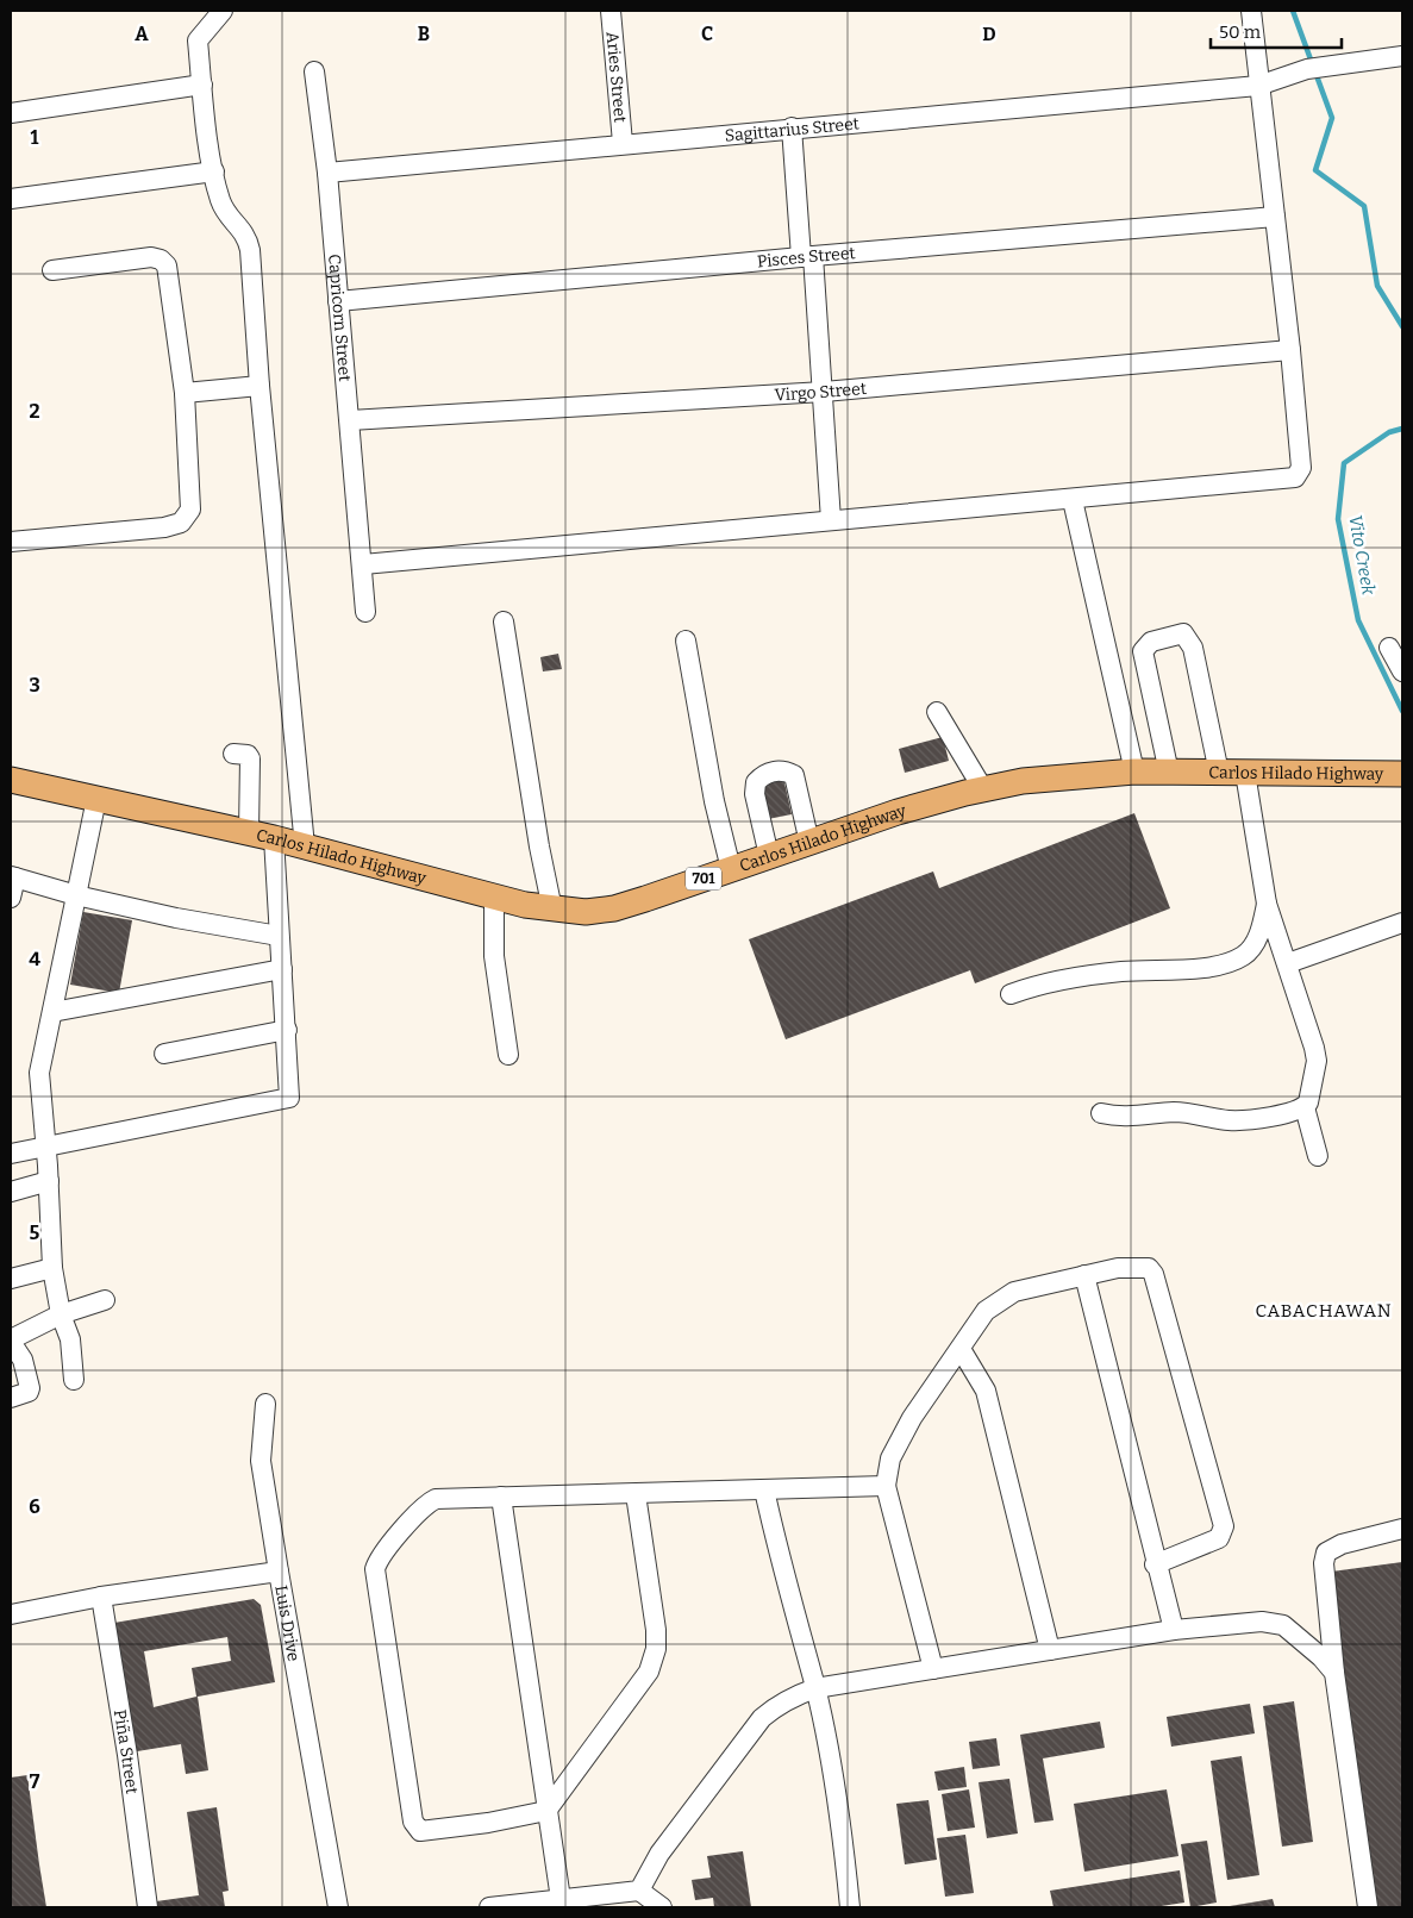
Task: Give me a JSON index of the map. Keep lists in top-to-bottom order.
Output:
{
  "streets": {
    "main road": ["Carlos Hilado Highway", "701"],
    "street": [
      "Aries Street",
      "Sagittarius Street",
      "Pisces Street",
      "Capricorn Street",
      "Virgo Street",
      "Luis Drive",
      "Piña Street"
    ]
  },
  "crossings": [
    ["Aries Street", "Sagittarius Street"],
    ["Sagittarius Street", "Capricorn Street"],
    ["Pisces Street", "Capricorn Street"],
    ["Capricorn Street", "Virgo Street"],
    ["Luis Drive", "Piña Street"]
  ],
  "districts": ["CABACHAWAN"],
  "water": ["Vito Creek"],
  "scale_bar": "50 m",
  "grid": {
    "columns": [
      "A",
      "B",
      "C",
      "D"
    ],
    "rows": [
      "1",
      "2",
      "3",
      "4",
      "5",
      "6",
      "7"
    ]
  }
}
